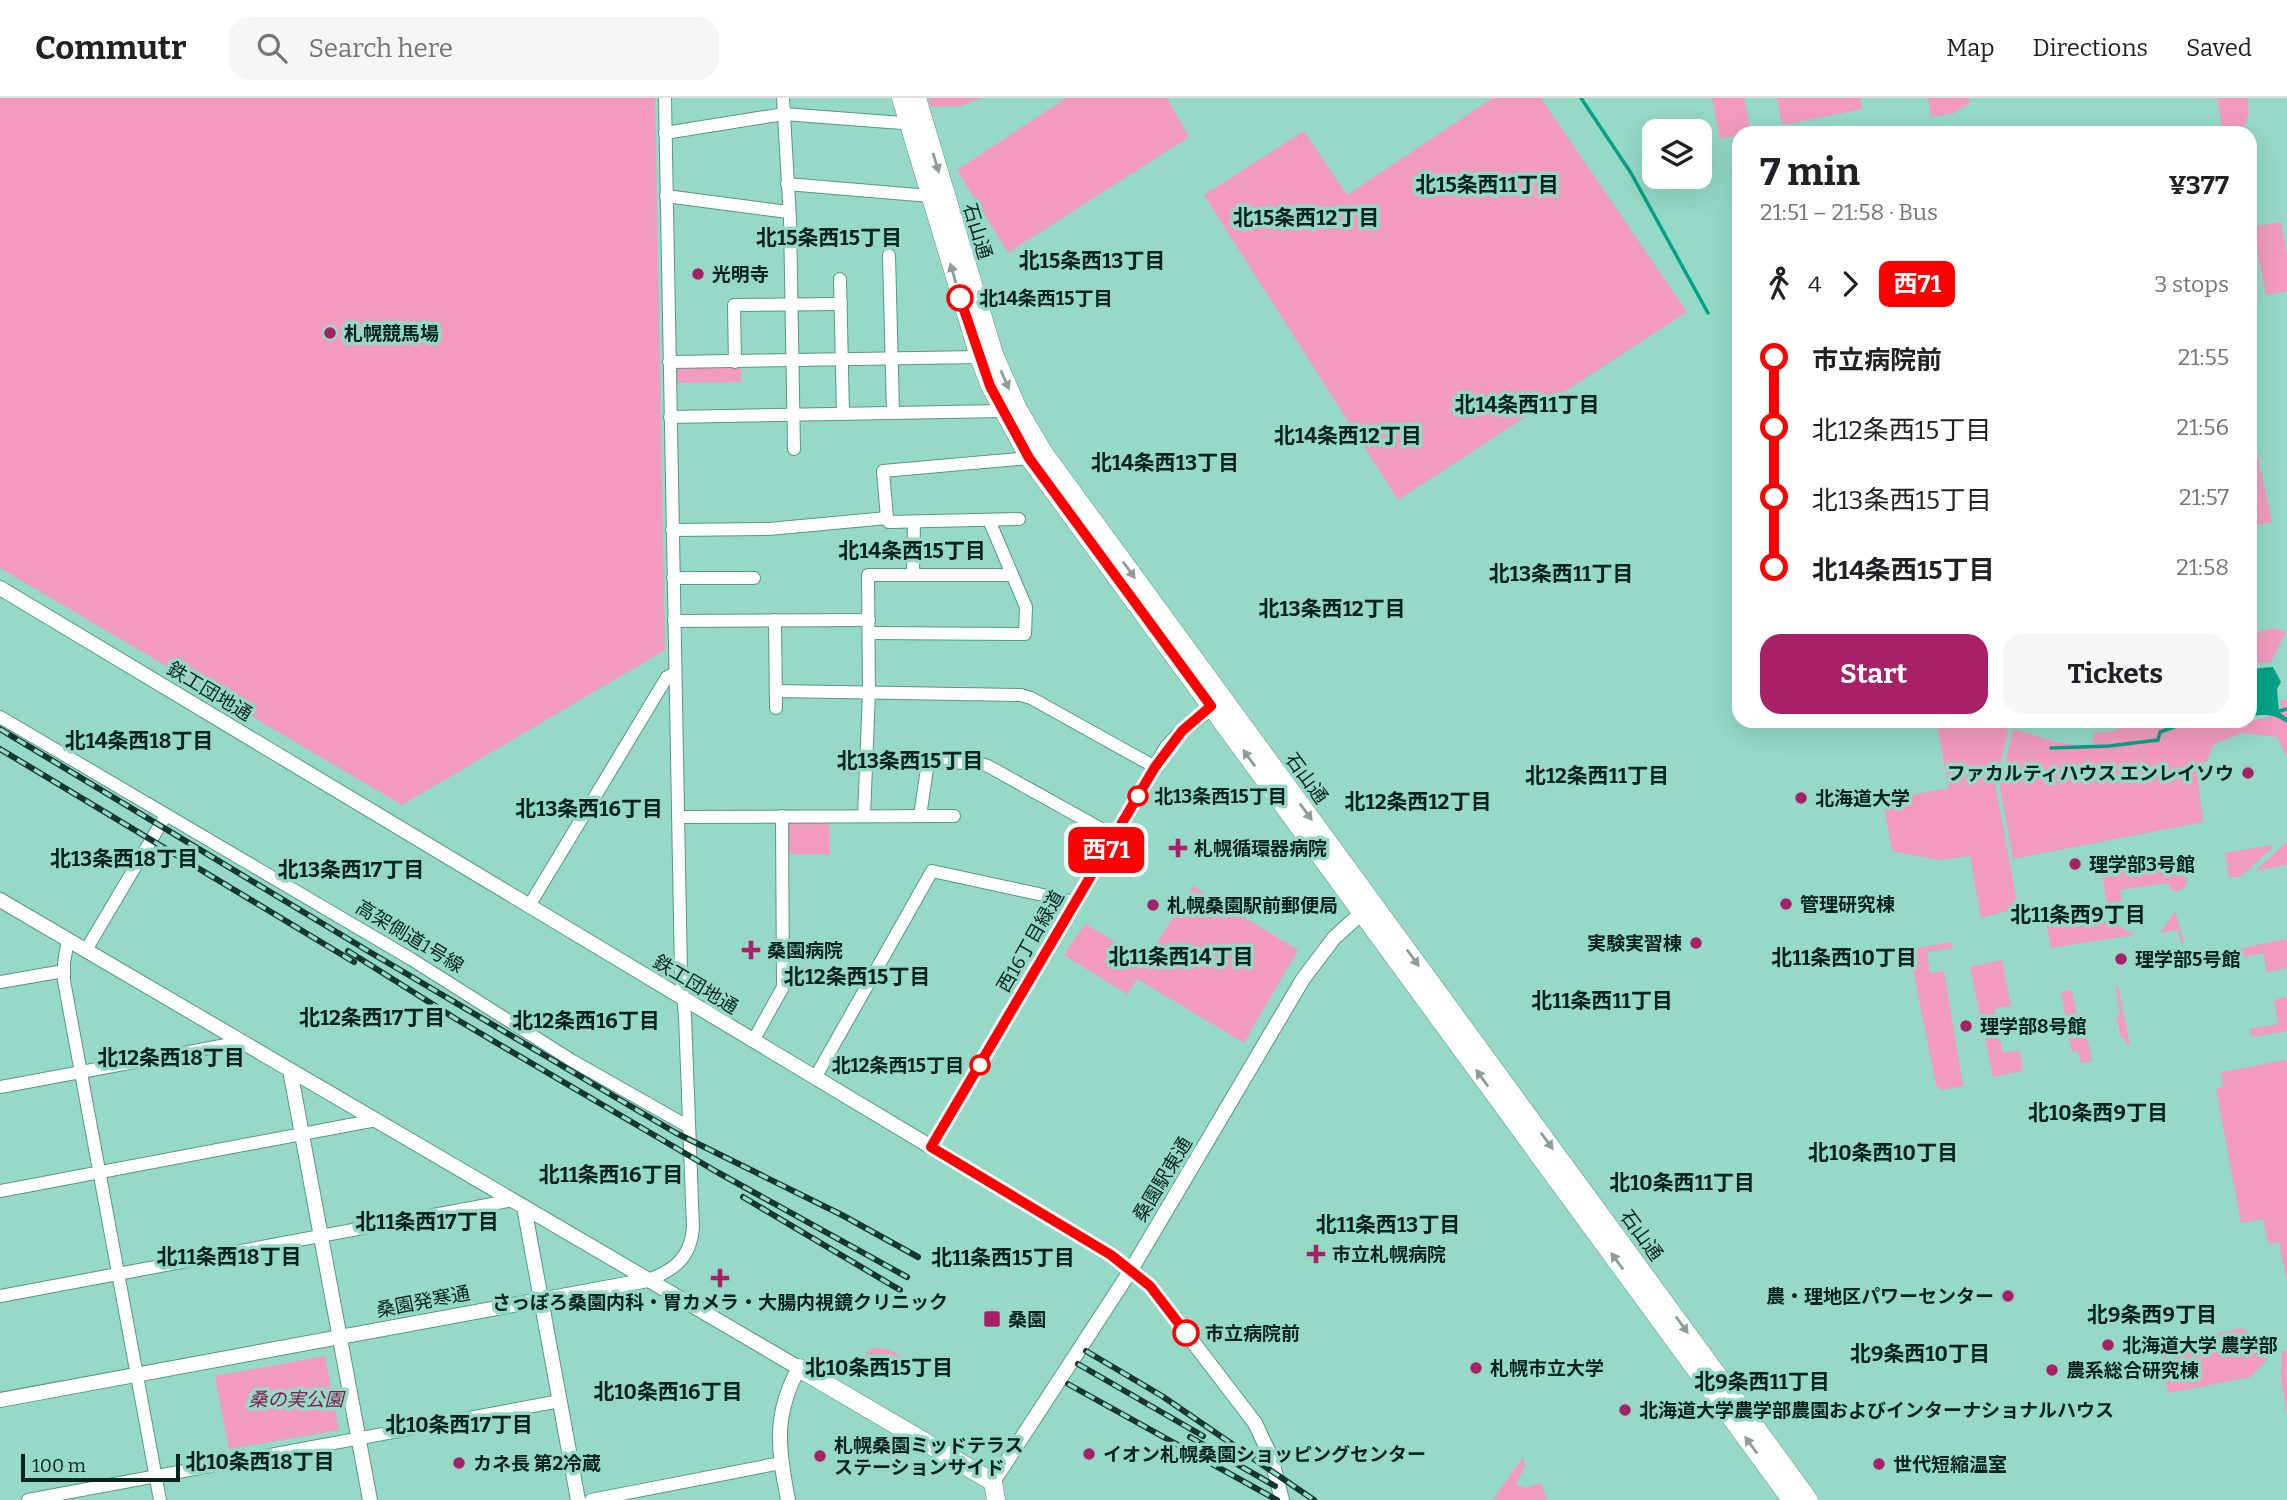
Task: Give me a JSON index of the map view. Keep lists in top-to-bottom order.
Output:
{
  "streets": {
    "main road": ["石山通"],
    "street": [
      "鉄工団地通",
      "高架側道1号線",
      "西16丁目緑道",
      "桑園駅東通",
      "桑園発寒通"
    ]
  },
  "crossings": [
    ["石山通", "西16丁目緑道"],
    ["石山通", "桑園駅東通"],
    ["鉄工団地通", "西16丁目緑道"],
    ["鉄工団地通", "桑園駅東通"]
  ],
  "districts": [
    "北15条西11丁目",
    "北15条西12丁目",
    "北15条西15丁目",
    "北15条西13丁目",
    "北14条西11丁目",
    "北14条西12丁目",
    "北14条西13丁目",
    "北14条西15丁目",
    "北13条西11丁目",
    "北13条西12丁目",
    "北14条西18丁目",
    "北13条西15丁目",
    "北12条西11丁目",
    "北12条西12丁目",
    "北13条西16丁目",
    "北13条西18丁目",
    "北13条西17丁目",
    "北11条西9丁目",
    "北11条西14丁目",
    "北11条西10丁目",
    "北12条西15丁目",
    "北11条西11丁目",
    "北12条西17丁目",
    "北12条西16丁目",
    "北12条西18丁目",
    "北10条西9丁目",
    "北10条西10丁目",
    "北11条西16丁目",
    "北10条西11丁目",
    "北11条西17丁目",
    "北11条西13丁目",
    "北11条西18丁目",
    "北11条西15丁目",
    "北9条西9丁目",
    "北9条西10丁目",
    "北10条西15丁目",
    "北9条西11丁目",
    "北10条西16丁目",
    "北10条西17丁目",
    "北10条西18丁目"
  ],
  "parks": ["桑の実公園"],
  "places": {
    "other": [
      "光明寺",
      "北14条西15丁目",
      "札幌競馬場",
      "ファカルティハウス エンレイソウ",
      "北13条西15丁目",
      "北海道大学",
      "理学部3号館",
      "管理研究棟",
      "札幌桑園駅前郵便局",
      "実験実習棟",
      "理学部5号館",
      "理学部8号館",
      "北12条西15丁目",
      "農・理地区パワーセンター",
      "市立病院前",
      "北海道大学 農学部",
      "札幌市立大学",
      "農系総合研究棟",
      "北海道大学農学部農園およびインターナショナルハウス",
      "イオン札幌桑園ショッピングセンター",
      "札幌桑園ミッドテラス ステーションサイド",
      "カネ長 第2冷蔵",
      "世代短縮温室"
    ],
    "health": [
      "札幌循環器病院",
      "桑園病院",
      "市立札幌病院",
      "さっぽろ桑園内科・胃カメラ・大腸内視鏡クリニック"
    ],
    "transit": ["桑園"]
  },
  "lines": ["bus line 西71"],
  "scale_bar": "100 m",
  "page": {
    "header": "Commutr",
    "search": "Search here",
    "nav": ["Map", "Directions", "Saved"],
    "on_map": "西71",
    "heading": ["7 min", "21:51 – 21:58 · Bus", "¥377"],
    "legs": ["4", "西71", "3 stops"],
    "list": [
      {
        "name": "市立病院前",
        "value": "21:55"
      },
      {
        "name": "北12条西15丁目",
        "value": "21:56"
      },
      {
        "name": "北13条西15丁目",
        "value": "21:57"
      },
      {
        "name": "北14条西15丁目",
        "value": "21:58"
      }
    ],
    "buttons": ["Start", "Tickets"],
    "scale": "100 m"
  }
}
